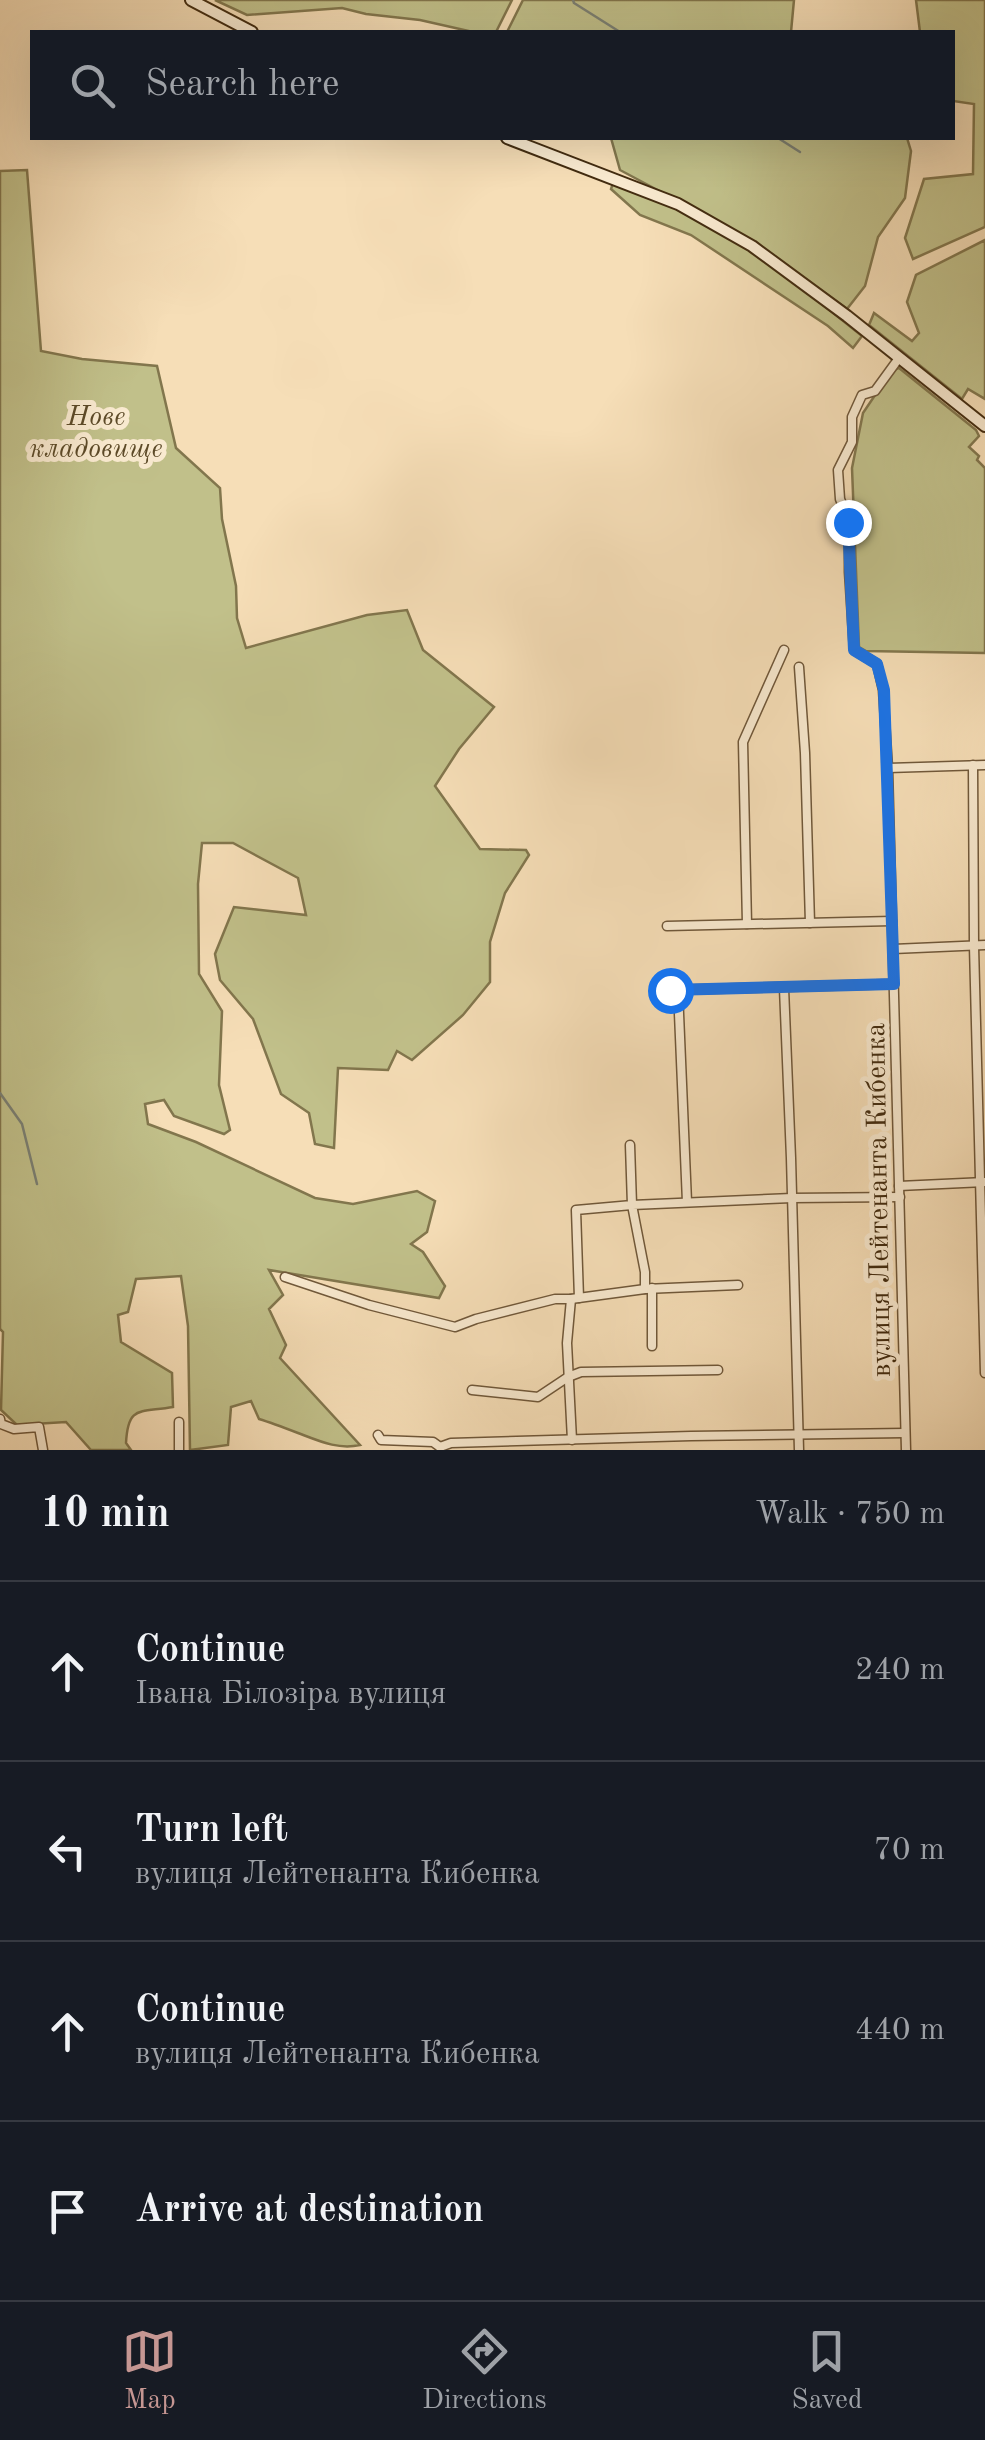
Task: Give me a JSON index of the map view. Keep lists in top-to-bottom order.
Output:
{
  "streets": {
    "street": ["вулиця Лейтенанта Кибенка"]
  },
  "parks": ["Нове кладовище"],
  "page": {
    "search": "Search here",
    "heading": ["10 min", "Walk · 750 m"],
    "list": [
      ["Continue", "Івана Білозіра вулиця", "240 m"],
      ["Turn left", "вулиця Лейтенанта Кибенка", "70 m"],
      ["Continue", "вулиця Лейтенанта Кибенка", "440 m"],
      "Arrive at destination"
    ],
    "nav": ["Map", "Directions", "Saved"]
  }
}
